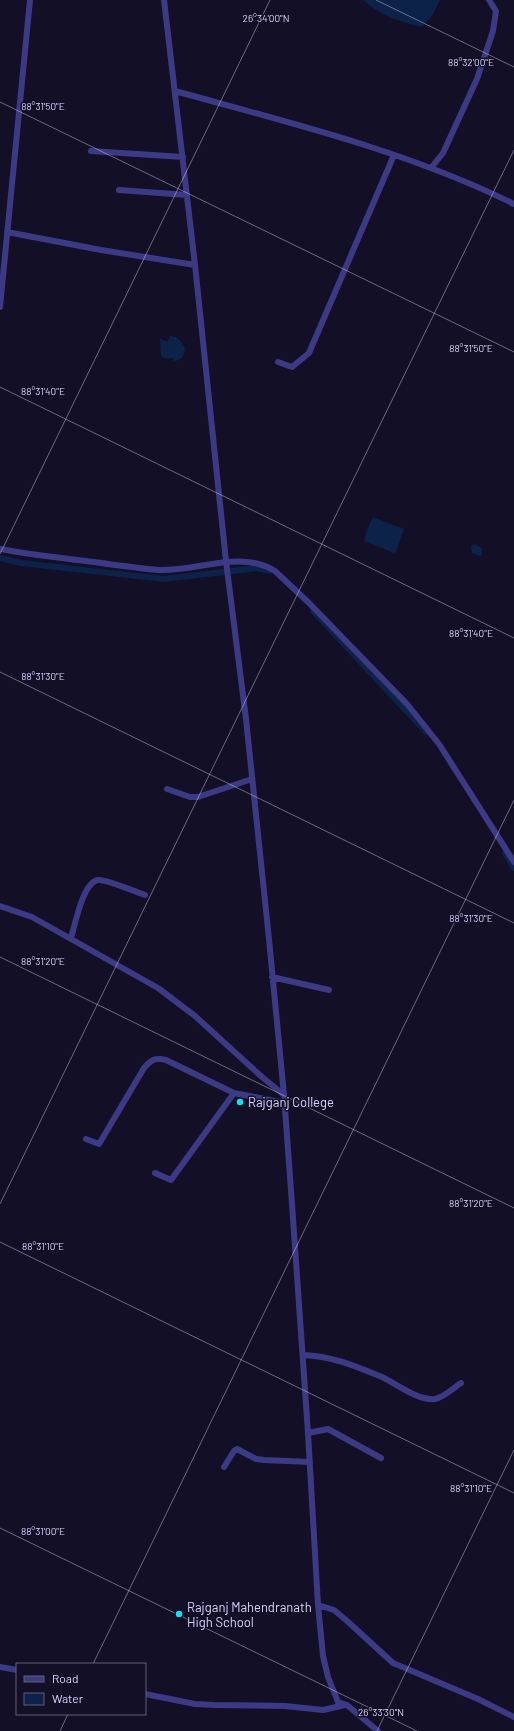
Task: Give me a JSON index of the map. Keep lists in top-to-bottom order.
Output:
{
  "places": ["Rajganj College", "Rajganj Mahendranath High School"],
  "legend": ["Road", "Water"],
  "coordinates": [
    "26°34'00\"N",
    "88°32'00\"E",
    "88°31'50\"E",
    "88°31'40\"E",
    "88°31'30\"E",
    "88°31'20\"E",
    "88°31'10\"E",
    "88°31'00\"E",
    "26°33'30\"N"
  ]
}
